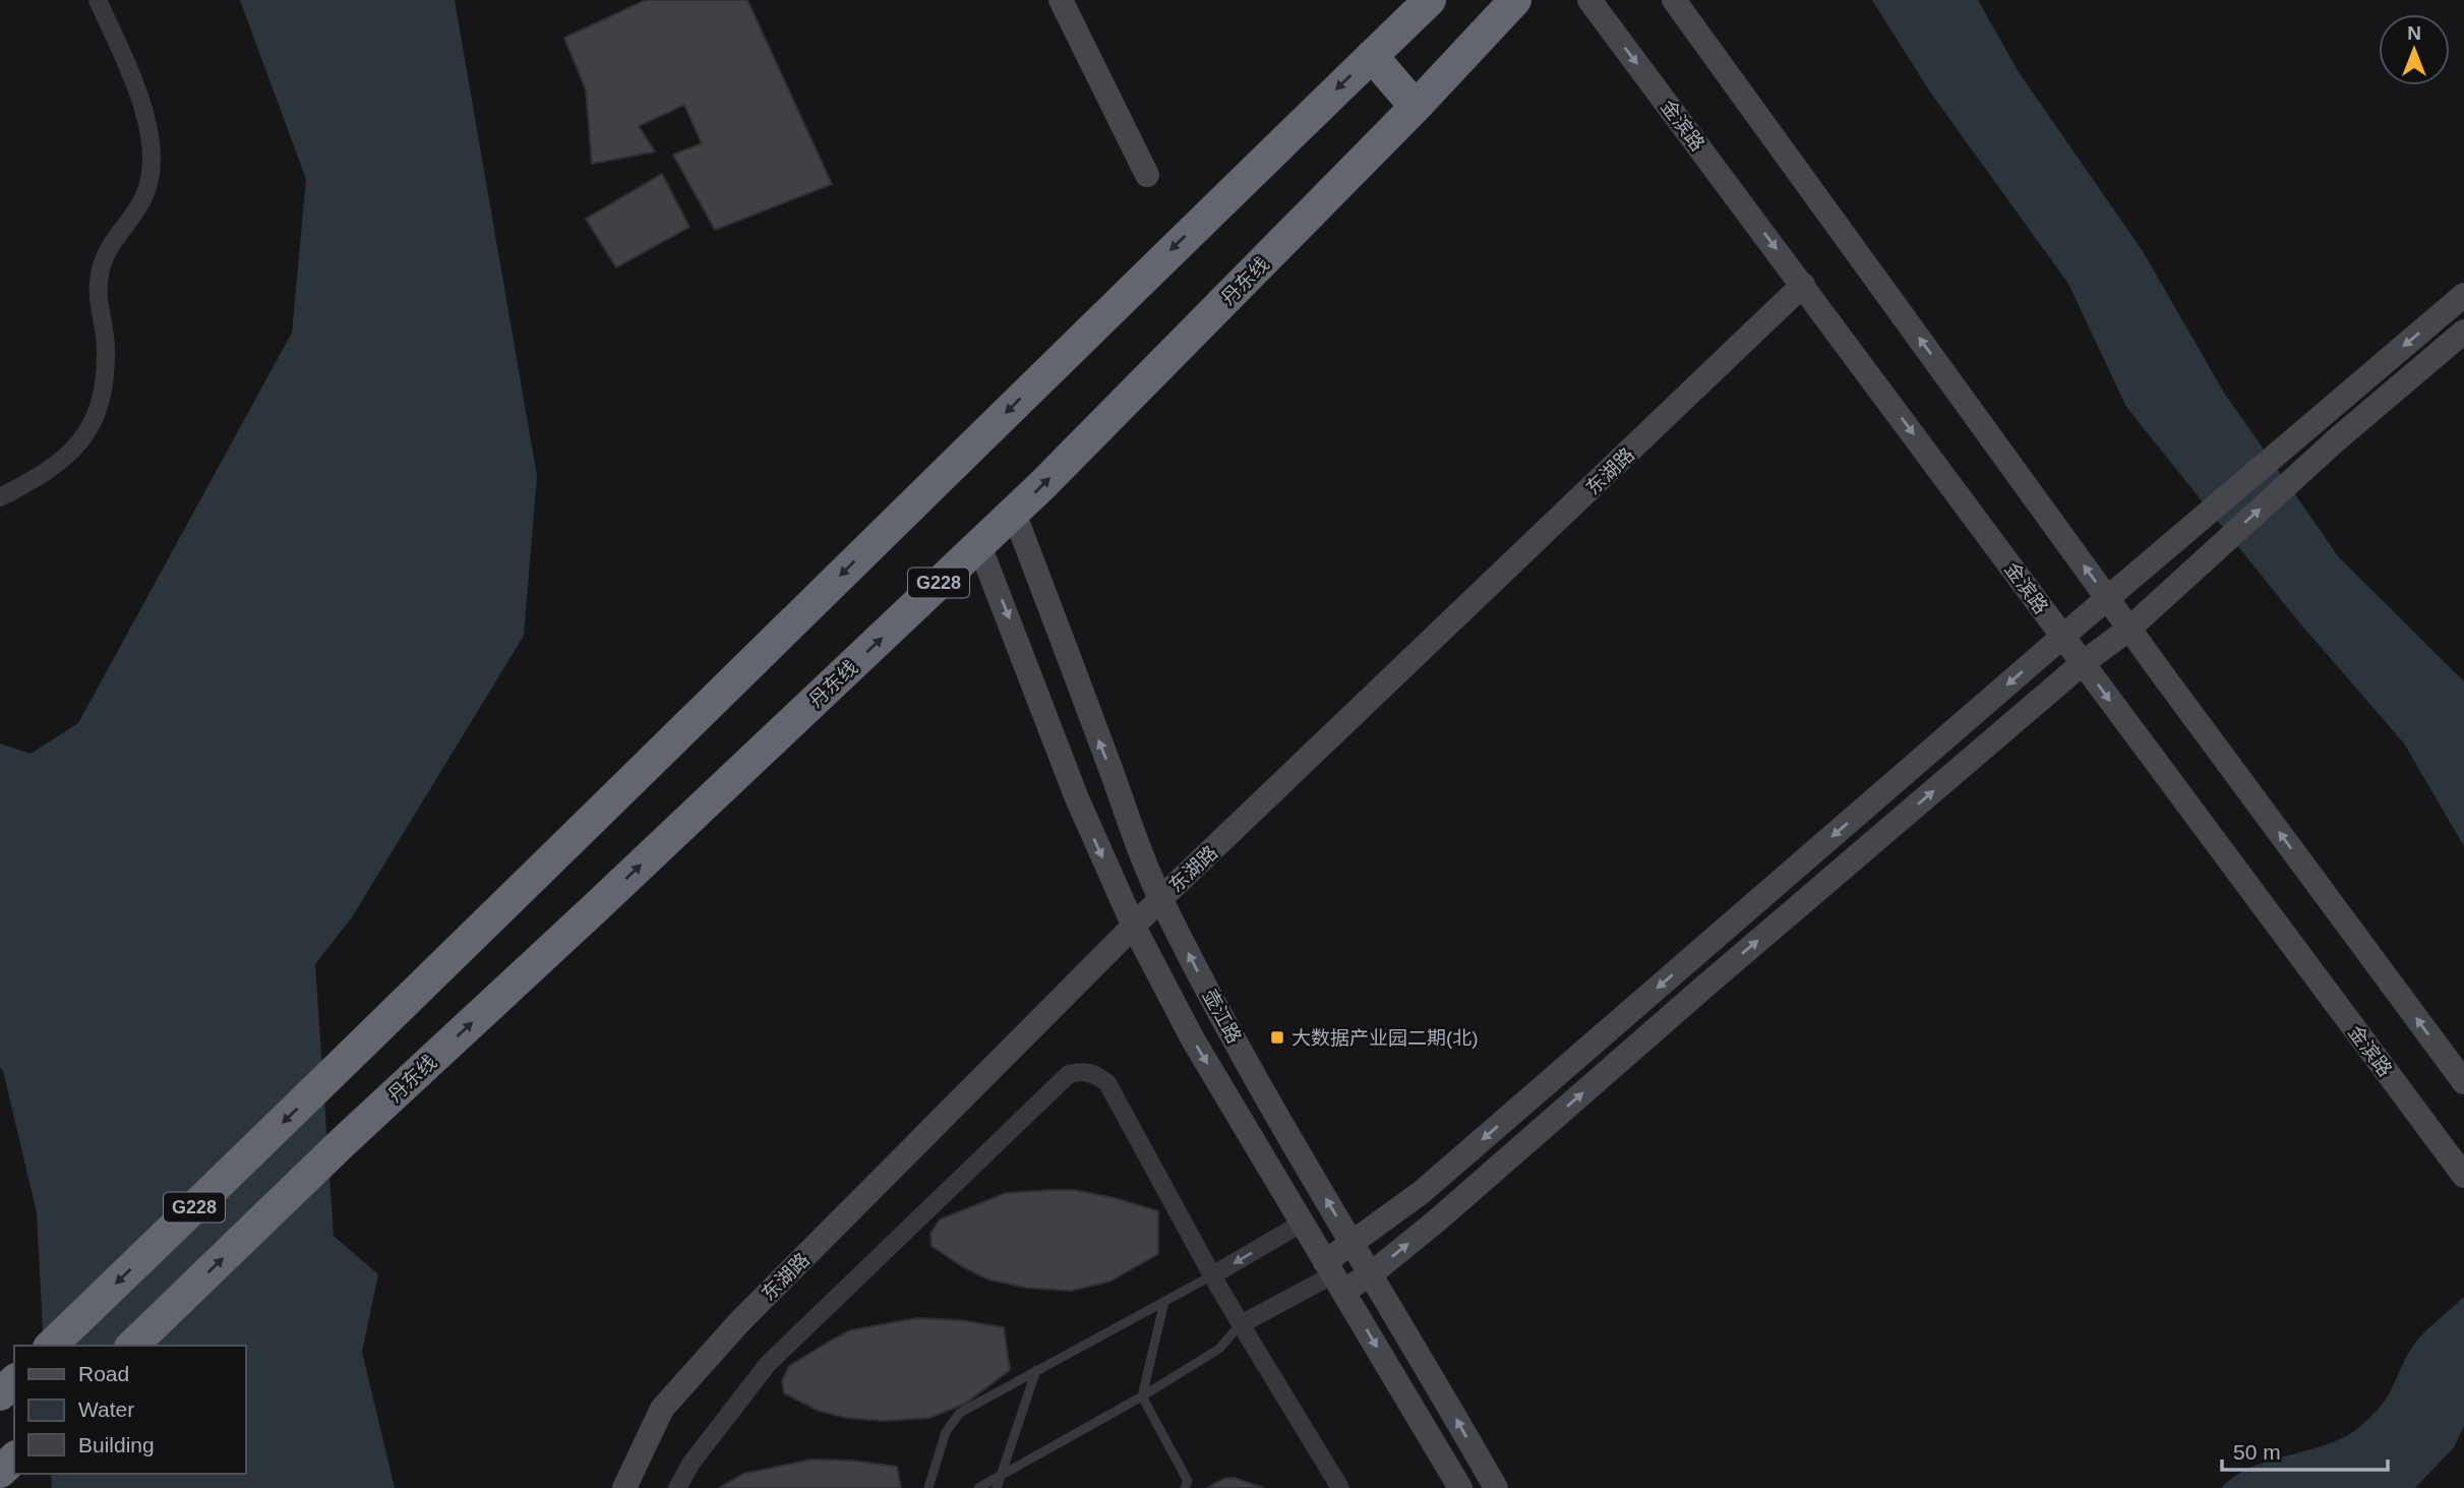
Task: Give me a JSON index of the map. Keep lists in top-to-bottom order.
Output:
{
  "streets": {
    "highway": ["丹东线", "G228"],
    "main road": ["金滨路", "东湖路", "壶江路"]
  },
  "crossings": [
    ["金滨路", "东湖路"],
    ["丹东线", "壶江路"],
    ["东湖路", "壶江路"]
  ],
  "places": {
    "transit": ["大数据产业园二期(北)"]
  },
  "legend": ["Road", "Water", "Building"],
  "scale_bar": "50 m",
  "north": "top"
}
